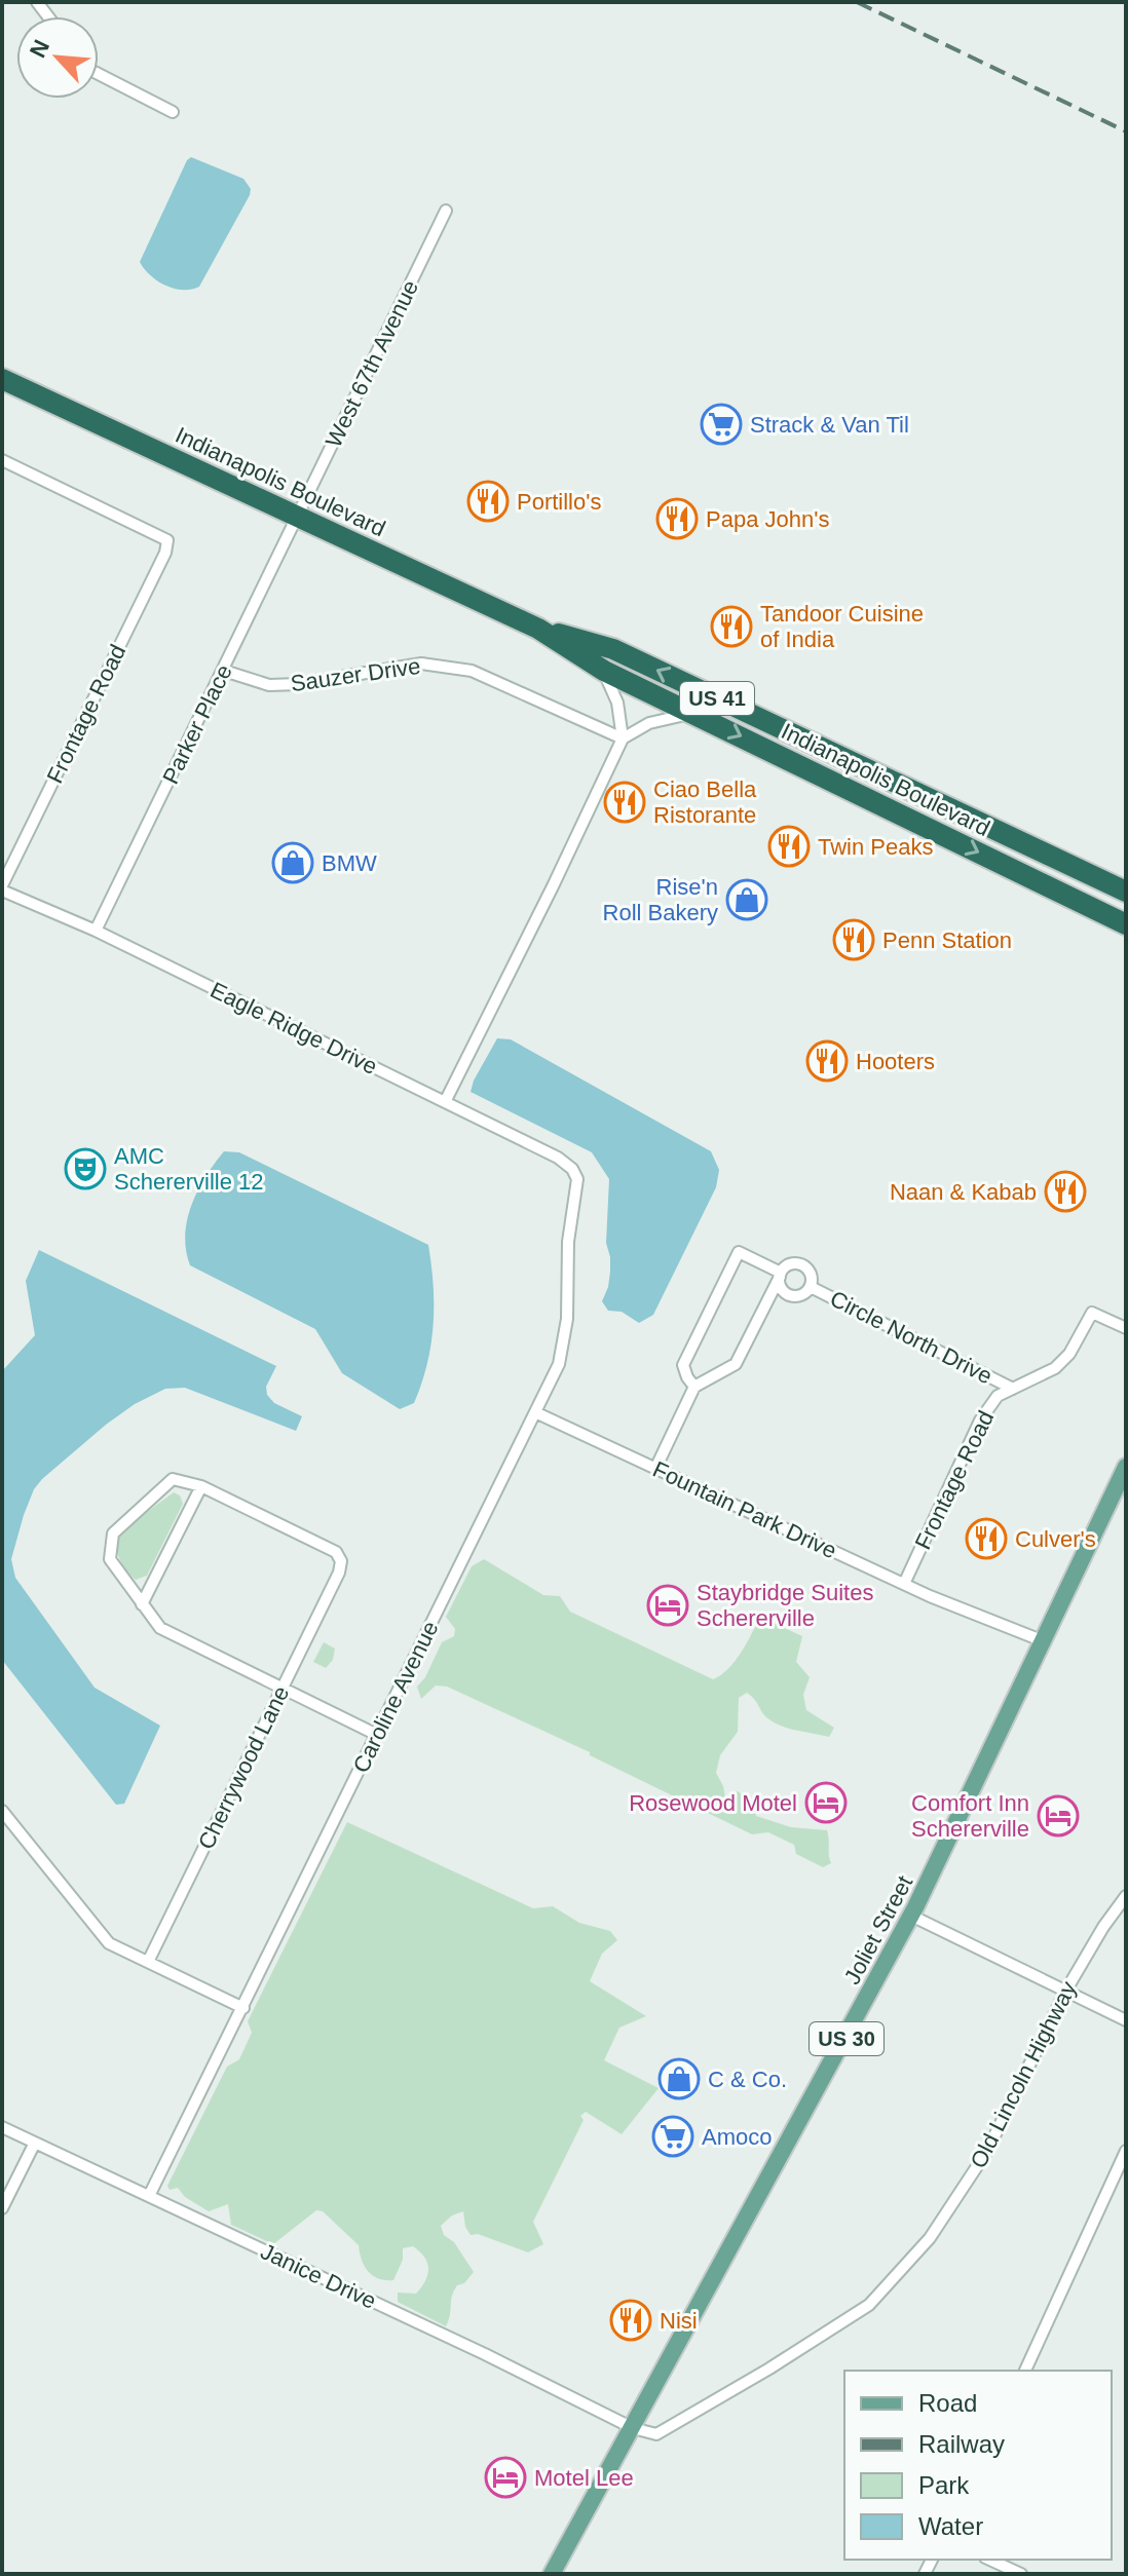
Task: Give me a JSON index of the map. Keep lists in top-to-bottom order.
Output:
{
  "streets": {
    "highway": ["Indianapolis Boulevard", "US 41"],
    "main road": ["Joliet Street", "US 30"],
    "street": [
      "West 67th Avenue",
      "Sauzer Drive",
      "Frontage Road",
      "Parker Place",
      "Eagle Ridge Drive",
      "Circle North Drive",
      "Fountain Park Drive",
      "Caroline Avenue",
      "Cherrywood Lane",
      "Old Lincoln Highway",
      "Janice Drive"
    ]
  },
  "crossings": [
    ["West 67th Avenue", "Indianapolis Boulevard"],
    ["West 67th Avenue", "Parker Place"],
    ["Indianapolis Boulevard", "Parker Place"],
    ["Sauzer Drive", "Parker Place"],
    ["Frontage Road", "Eagle Ridge Drive"],
    ["Frontage Road", "Circle North Drive"],
    ["Frontage Road", "Fountain Park Drive"],
    ["Parker Place", "Eagle Ridge Drive"],
    ["Eagle Ridge Drive", "Caroline Avenue"],
    ["Fountain Park Drive", "Caroline Avenue"],
    ["Fountain Park Drive", "Joliet Street"],
    ["Caroline Avenue", "Janice Drive"],
    ["Joliet Street", "Old Lincoln Highway"],
    ["Joliet Street", "Janice Drive"],
    ["Old Lincoln Highway", "Janice Drive"]
  ],
  "places": {
    "supermarket": ["Strack & Van Til", "Amoco"],
    "restaurant": [
      "Portillo's",
      "Papa John's",
      "Tandoor Cuisine of India",
      "Ciao Bella Ristorante",
      "Twin Peaks",
      "Penn Station",
      "Hooters",
      "Naan & Kabab",
      "Culver's",
      "Nisi"
    ],
    "shop": ["BMW", "Rise'n Roll Bakery", "C & Co."],
    "theatre": ["AMC Schererville 12"],
    "hotel": [
      "Staybridge Suites Schererville",
      "Rosewood Motel",
      "Comfort Inn Schererville",
      "Motel Lee"
    ]
  },
  "legend": [
    "Road",
    "Railway",
    "Park",
    "Water"
  ],
  "north": "top left"
}
